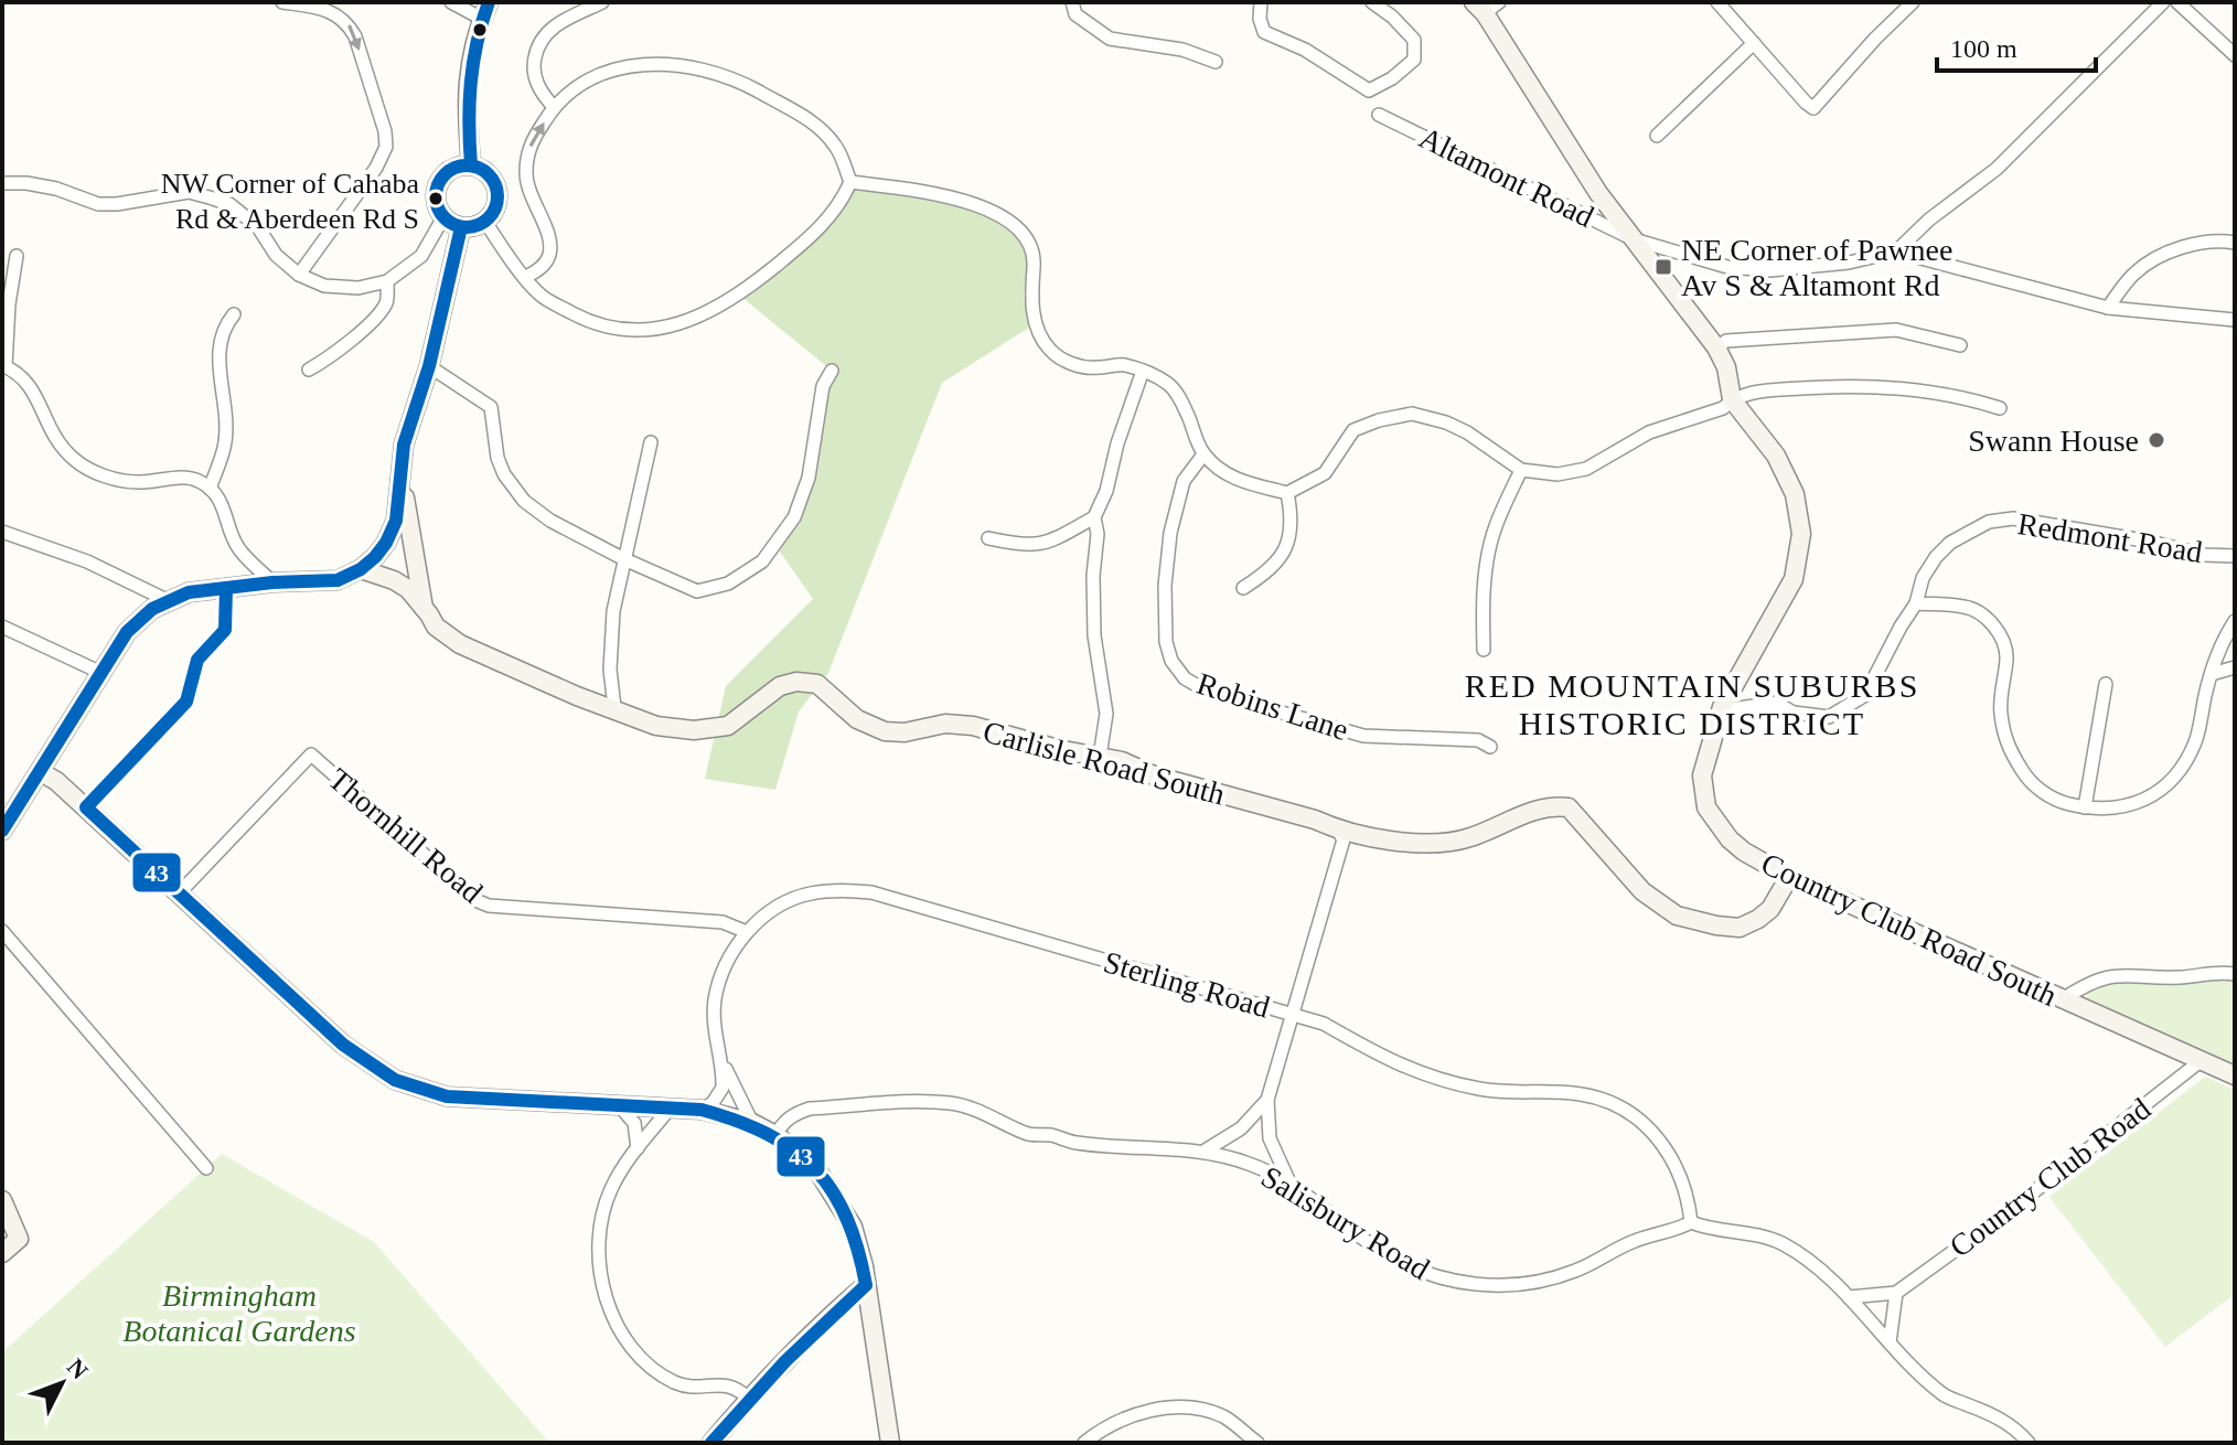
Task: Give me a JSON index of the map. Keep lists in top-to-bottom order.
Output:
{
  "streets": {
    "street": [
      "Altamont Road",
      "Redmont Road",
      "Robins Lane",
      "Carlisle Road South",
      "Thornhill Road",
      "Country Club Road South",
      "Sterling Road",
      "Country Club Road",
      "Salisbury Road"
    ]
  },
  "crossings": [
    ["Redmont Road", "Country Club Road South"],
    ["Carlisle Road South", "Country Club Road South"],
    ["Thornhill Road", "Sterling Road"],
    ["Country Club Road South", "Country Club Road"],
    ["Sterling Road", "Salisbury Road"]
  ],
  "districts": ["RED MOUNTAIN SUBURBS HISTORIC DISTRICT"],
  "parks": ["Birmingham Botanical Gardens"],
  "places": {
    "other": ["NW Corner of Cahaba Rd & Aberdeen Rd S", "Swann House"],
    "transit": ["NE Corner of Pawnee Av S & Altamont Rd"]
  },
  "lines": ["transit line 43"],
  "scale_bar": "100 m",
  "north": "top right"
}
